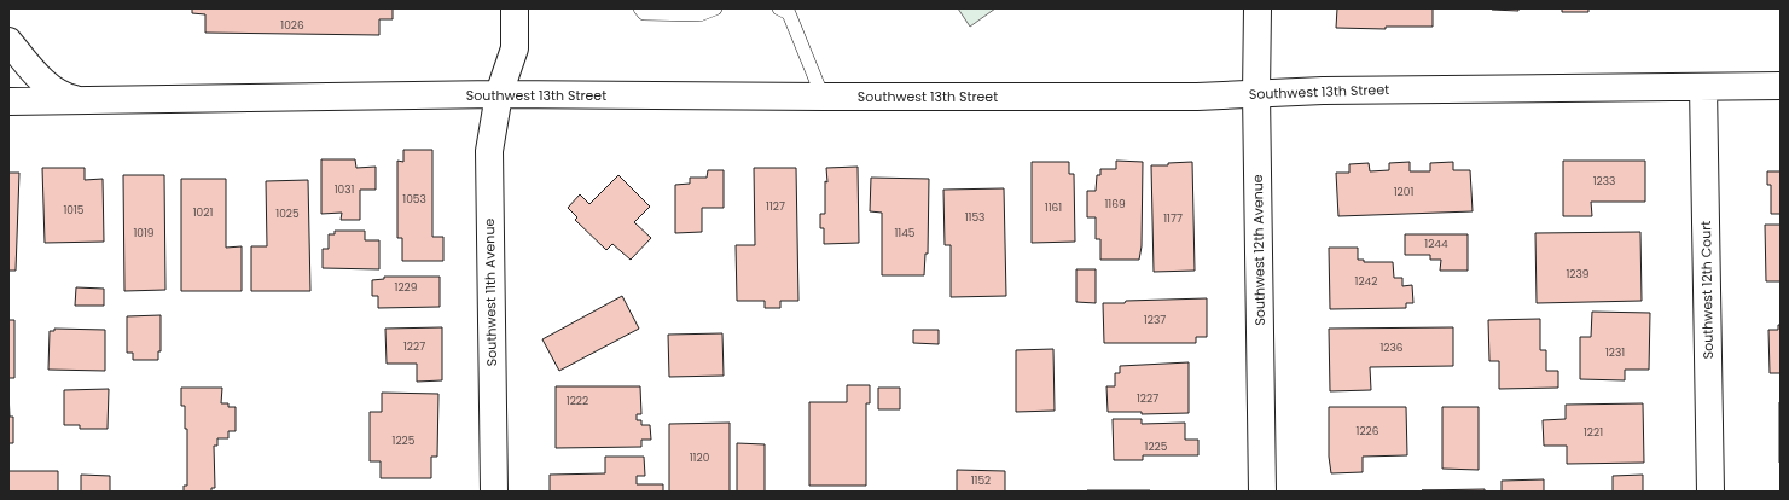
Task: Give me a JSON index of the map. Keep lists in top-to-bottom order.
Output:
{
  "streets": {
    "street": [
      "Southwest 13th Street",
      "Southwest 12th Avenue",
      "Southwest 12th Court",
      "Southwest 11th Avenue"
    ]
  },
  "crossings": [
    ["Southwest 13th Street", "Southwest 12th Avenue"],
    ["Southwest 13th Street", "Southwest 12th Court"],
    ["Southwest 13th Street", "Southwest 11th Avenue"]
  ],
  "house_numbers": [
    "1026",
    "1233",
    "1031",
    "1201",
    "1053",
    "1169",
    "1127",
    "1161",
    "1015",
    "1021",
    "1025",
    "1153",
    "1177",
    "1019",
    "1145",
    "1244",
    "1239",
    "1242",
    "1229",
    "1237",
    "1227",
    "1236",
    "1231",
    "1227",
    "1222",
    "1226",
    "1221",
    "1225",
    "1225",
    "1120",
    "1152"
  ]
}
